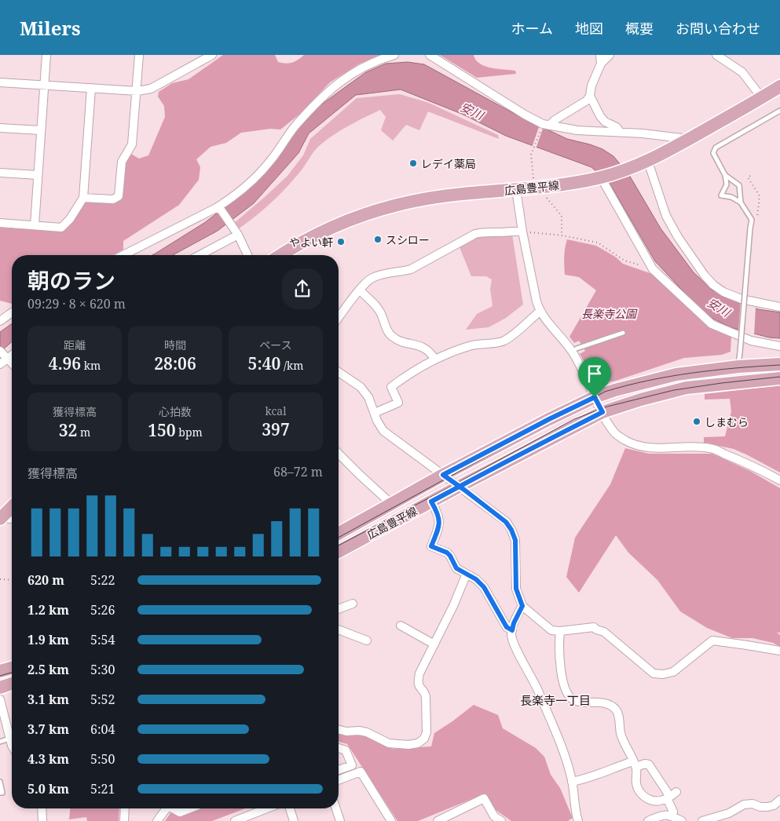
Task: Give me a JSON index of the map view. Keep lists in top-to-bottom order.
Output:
{
  "streets": {
    "main road": ["広島豊平線"]
  },
  "districts": ["長楽寺一丁目"],
  "water": ["安川"],
  "parks": ["長楽寺公園"],
  "places": [
    "レデイ薬局",
    "スシロー",
    "やよい軒",
    "しまむら"
  ],
  "page": {
    "header": "Milers",
    "nav": [
      "ホーム",
      "地図",
      "概要",
      "お問い合わせ"
    ],
    "heading": ["朝のラン", "09:29 · 8 × 620 m"],
    "stats": [
      ["距離", "4.96 km"],
      ["時間", "28:06"],
      ["ペース", "5:40 /km"],
      ["獲得標高", "32 m"],
      ["心拍数", "150 bpm"],
      ["kcal", "397"]
    ],
    "chart": ["獲得標高", "68–72 m"],
    "list": [
      {
        "name": "620 m",
        "note": "5:22"
      },
      {
        "name": "1.2 km",
        "note": "5:26"
      },
      {
        "name": "1.9 km",
        "note": "5:54"
      },
      {
        "name": "2.5 km",
        "note": "5:30"
      },
      {
        "name": "3.1 km",
        "note": "5:52"
      },
      {
        "name": "3.7 km",
        "note": "6:04"
      },
      {
        "name": "4.3 km",
        "note": "5:50"
      },
      {
        "name": "5.0 km",
        "note": "5:21"
      }
    ]
  }
}
